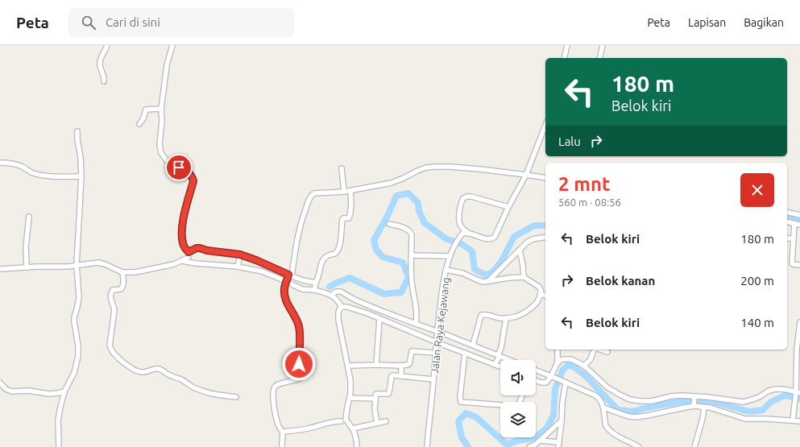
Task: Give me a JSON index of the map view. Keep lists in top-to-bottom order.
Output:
{
  "streets": {
    "street": ["Jalan Raya Kejawang"]
  },
  "page": {
    "header": "Peta",
    "search": "Cari di sini",
    "nav": ["Peta", "Lapisan", "Bagikan"],
    "turn": ["180 m", "Belok kiri"],
    "then": "Lalu",
    "heading": ["2 mnt", "560 m · 08:56"],
    "list": [
      {
        "name": "Belok kiri",
        "value": "180 m"
      },
      {
        "name": "Belok kanan",
        "value": "200 m"
      },
      {
        "name": "Belok kiri",
        "value": "140 m"
      }
    ]
  }
}
